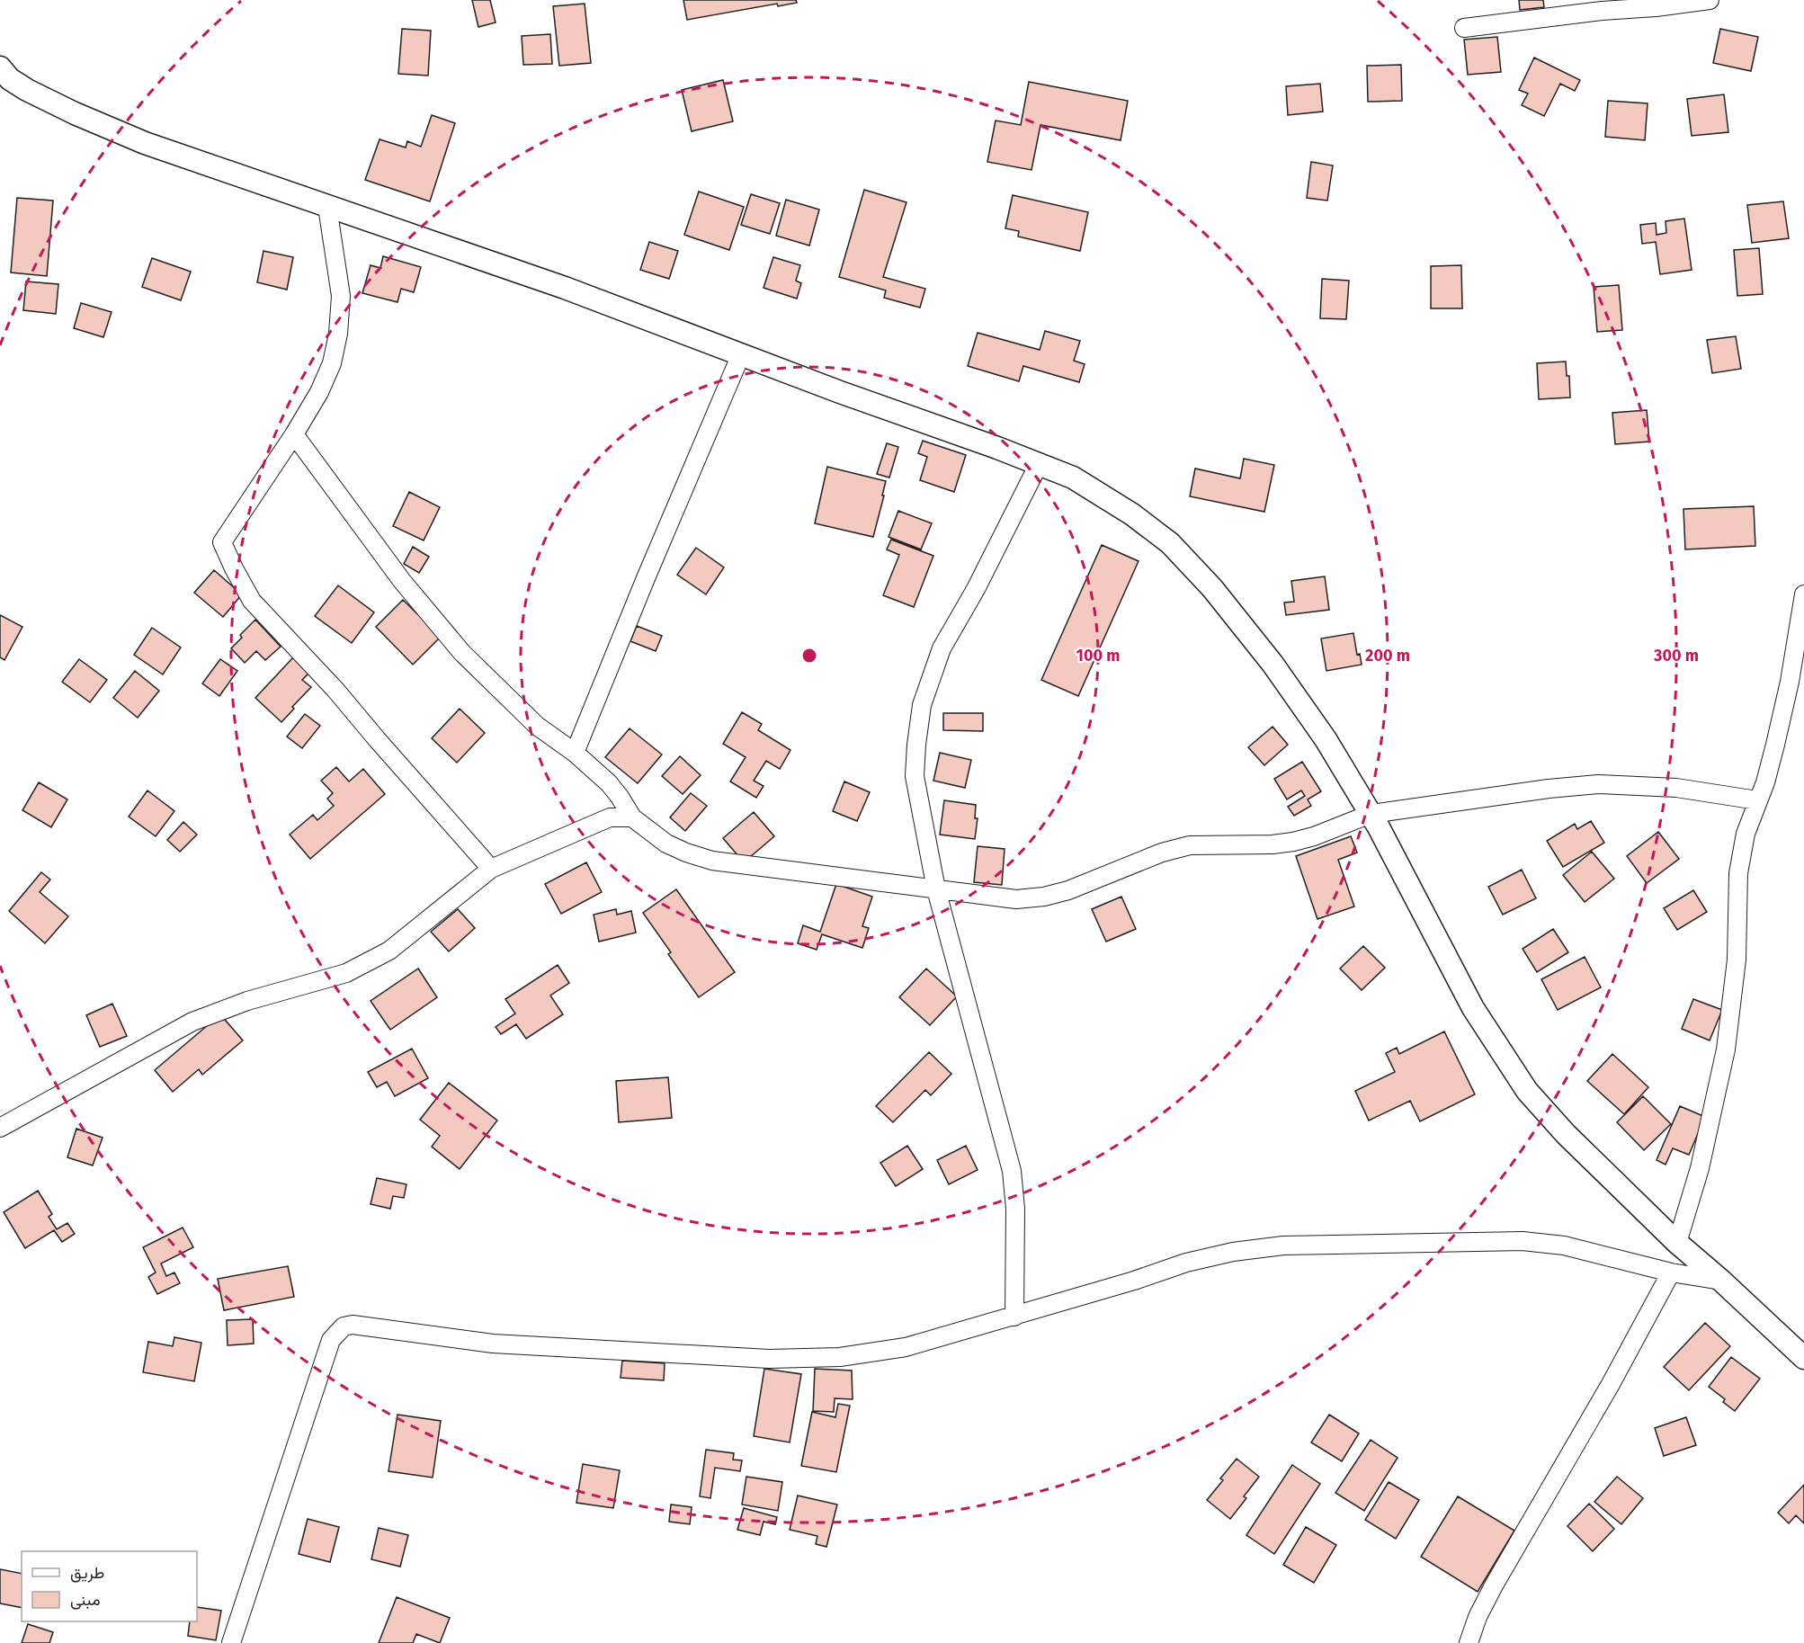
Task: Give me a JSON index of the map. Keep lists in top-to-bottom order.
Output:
{
  "legend": ["طريق", "مبنى"],
  "rings": ["100 m", "200 m", "300 m"]
}
